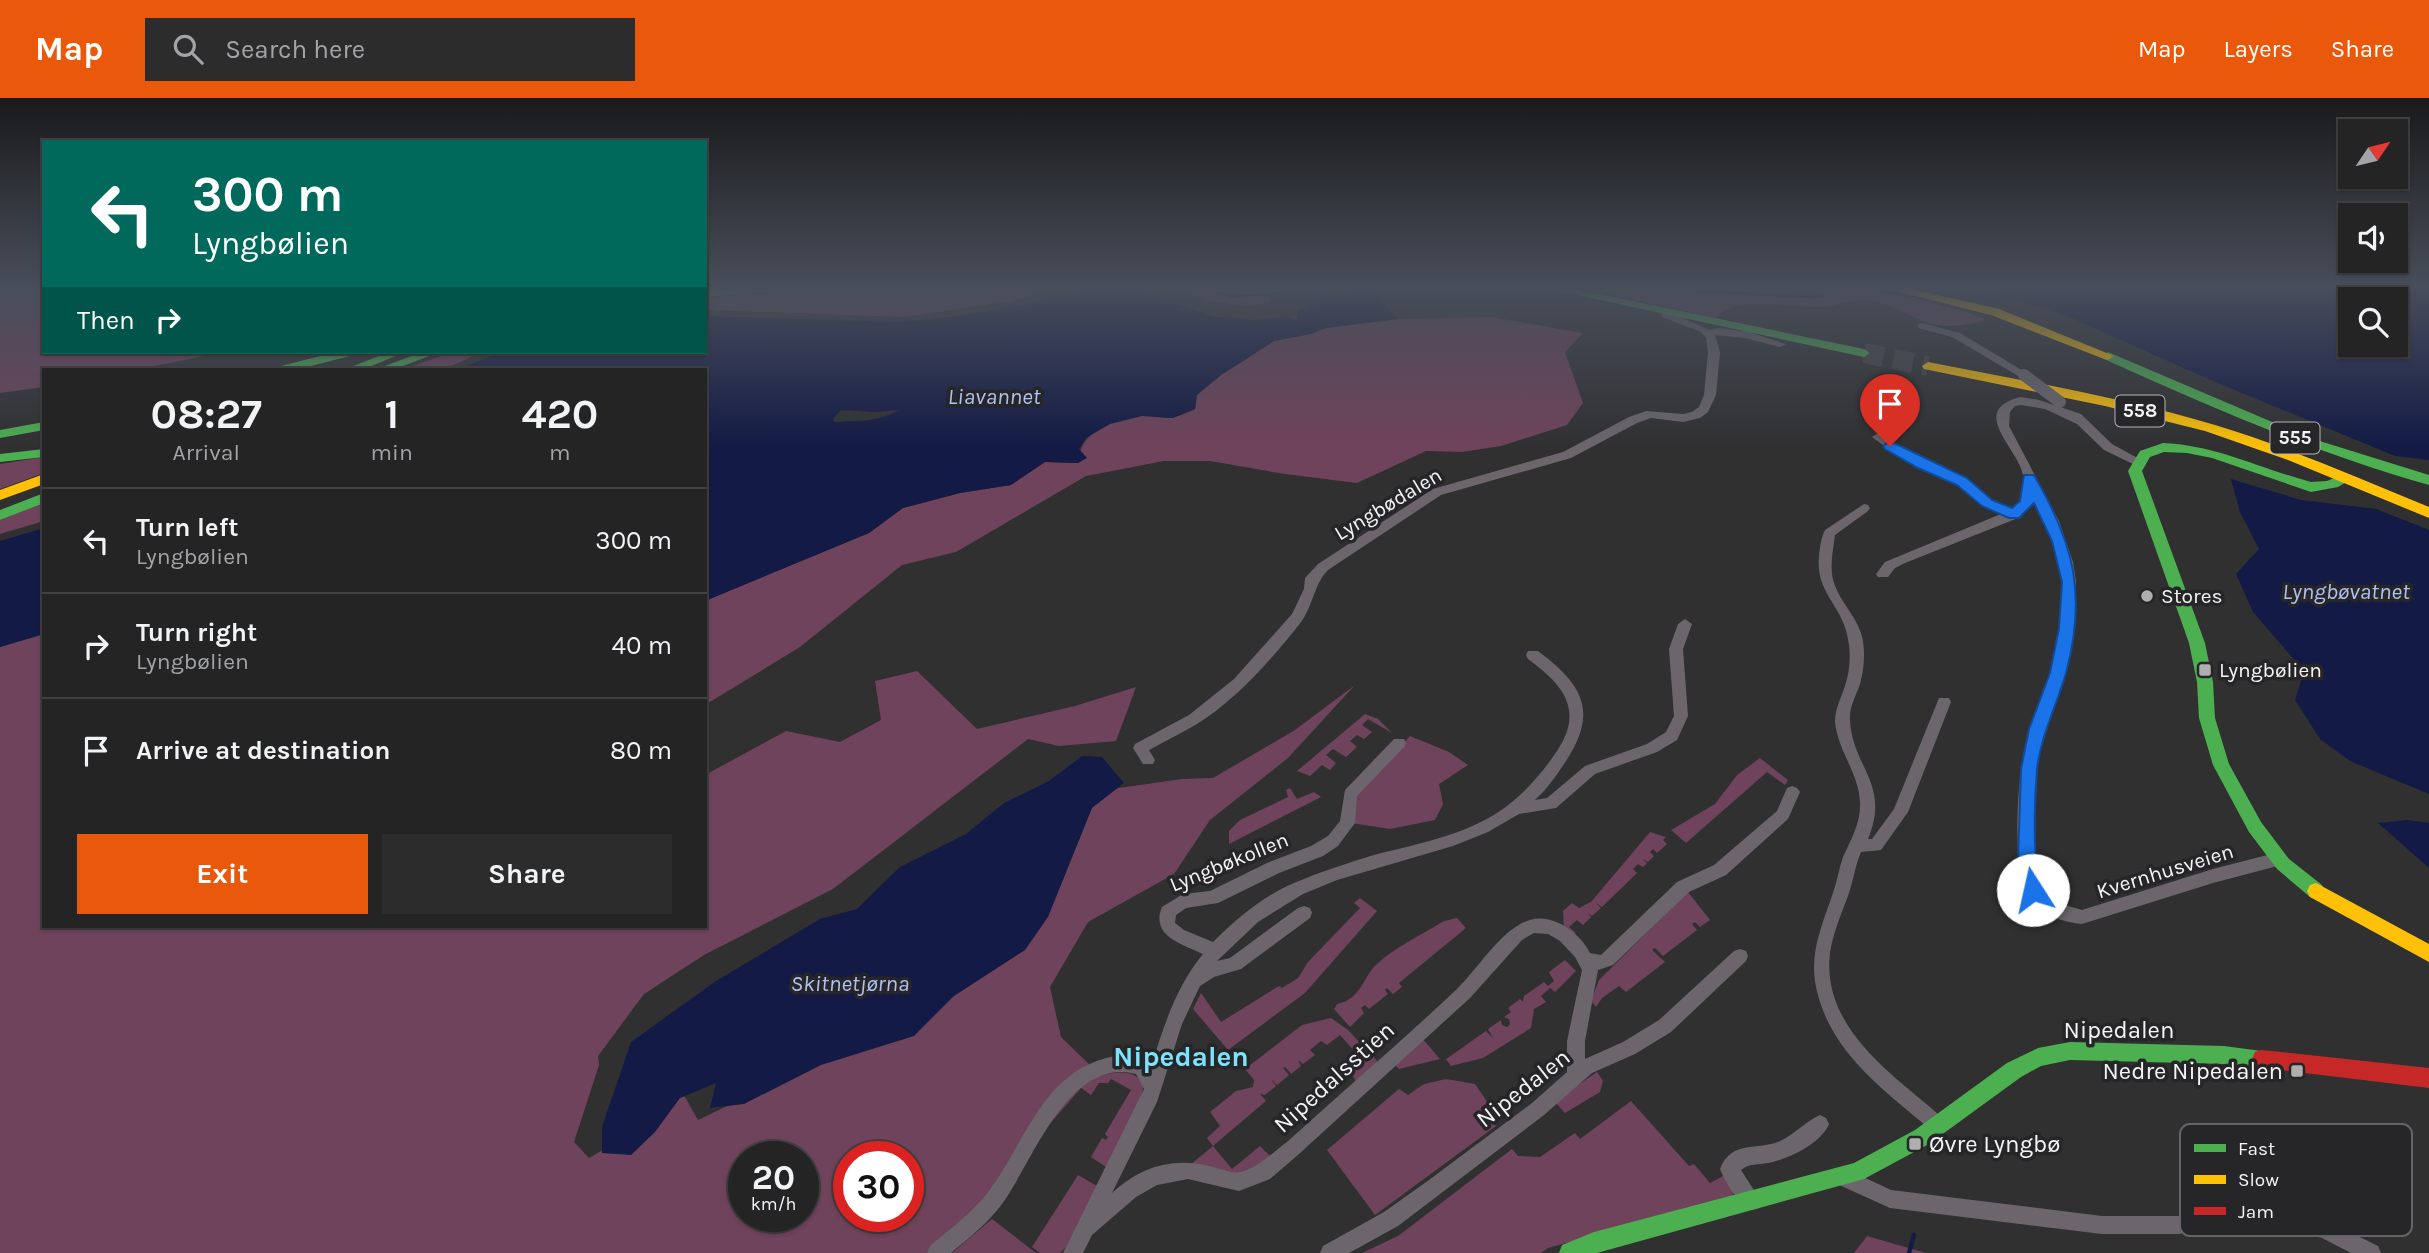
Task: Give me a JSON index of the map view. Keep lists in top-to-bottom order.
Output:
{
  "streets": {
    "main road": ["558", "555", "Nipedalen"],
    "street": [
      "Lyngbødalen",
      "Lyngbøkollen",
      "Kvernhusveien",
      "Nipedalsstien"
    ]
  },
  "districts": ["Nipedalen"],
  "water": ["Liavannet", "Lyngbøvatnet", "Skitnetjørna"],
  "places": {
    "other": ["Stores"],
    "transit": ["Lyngbølien", "Nedre Nipedalen", "Øvre Lyngbø"]
  },
  "legend": ["Fast", "Slow", "Jam"],
  "north": "top right",
  "page": {
    "header": "Map",
    "search": "Search here",
    "nav": ["Map", "Layers", "Share"],
    "turn": ["300 m", "Lyngbølien"],
    "then": "Then",
    "eta": [
      "08:27",
      "Arrival",
      "1",
      "min",
      "420",
      "m"
    ],
    "list": [
      {
        "name": "Turn left",
        "note": "Lyngbølien",
        "value": "300 m"
      },
      {
        "name": "Turn right",
        "note": "Lyngbølien",
        "value": "40 m"
      },
      {
        "name": "Arrive at destination",
        "value": "80 m"
      }
    ],
    "buttons": ["Exit", "Share"],
    "speed": "20 km/h",
    "limit": "30"
  }
}
